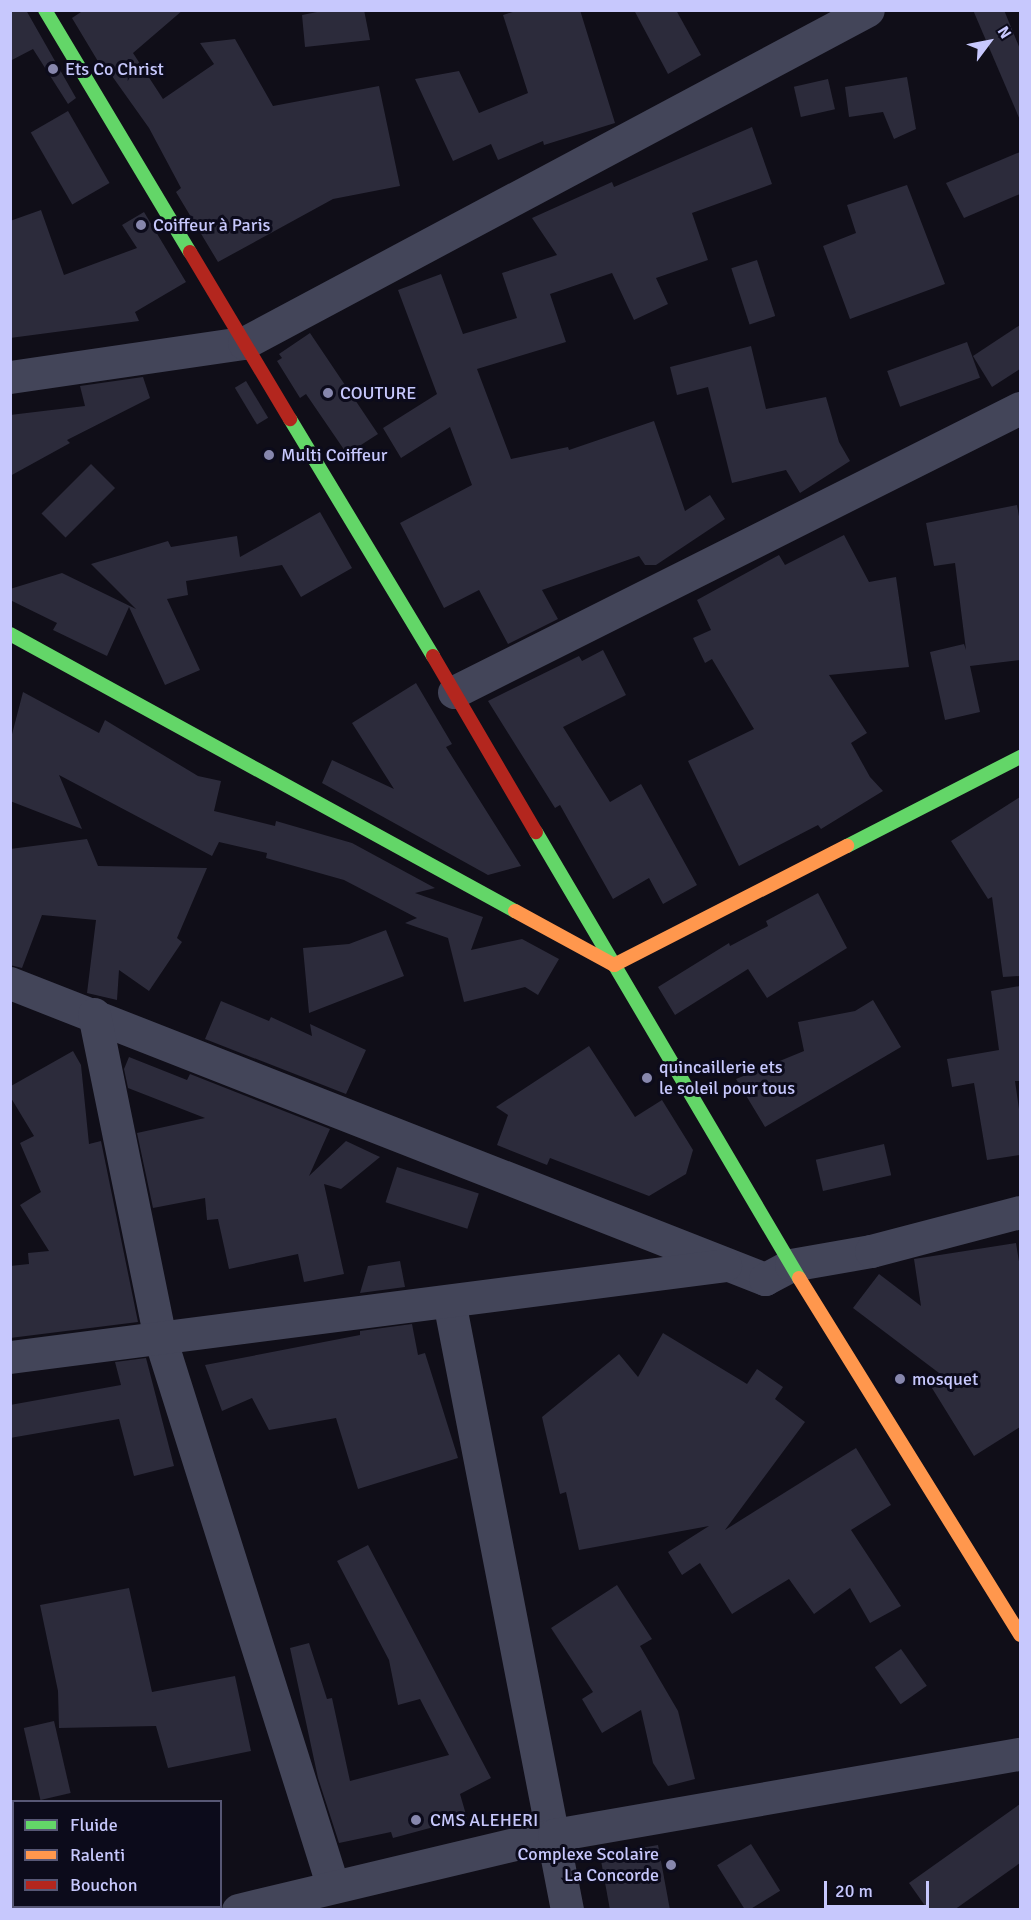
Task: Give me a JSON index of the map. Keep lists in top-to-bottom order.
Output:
{
  "places": [
    "Ets Co Christ",
    "Coiffeur à Paris",
    "COUTURE",
    "Multi Coiffeur",
    "quincaillerie ets le soleil pour tous",
    "mosquet",
    "CMS ALEHERI",
    "Complexe Scolaire La Concorde"
  ],
  "legend": ["Fluide", "Ralenti", "Bouchon"],
  "scale_bar": "20 m",
  "north": "top right"
}
